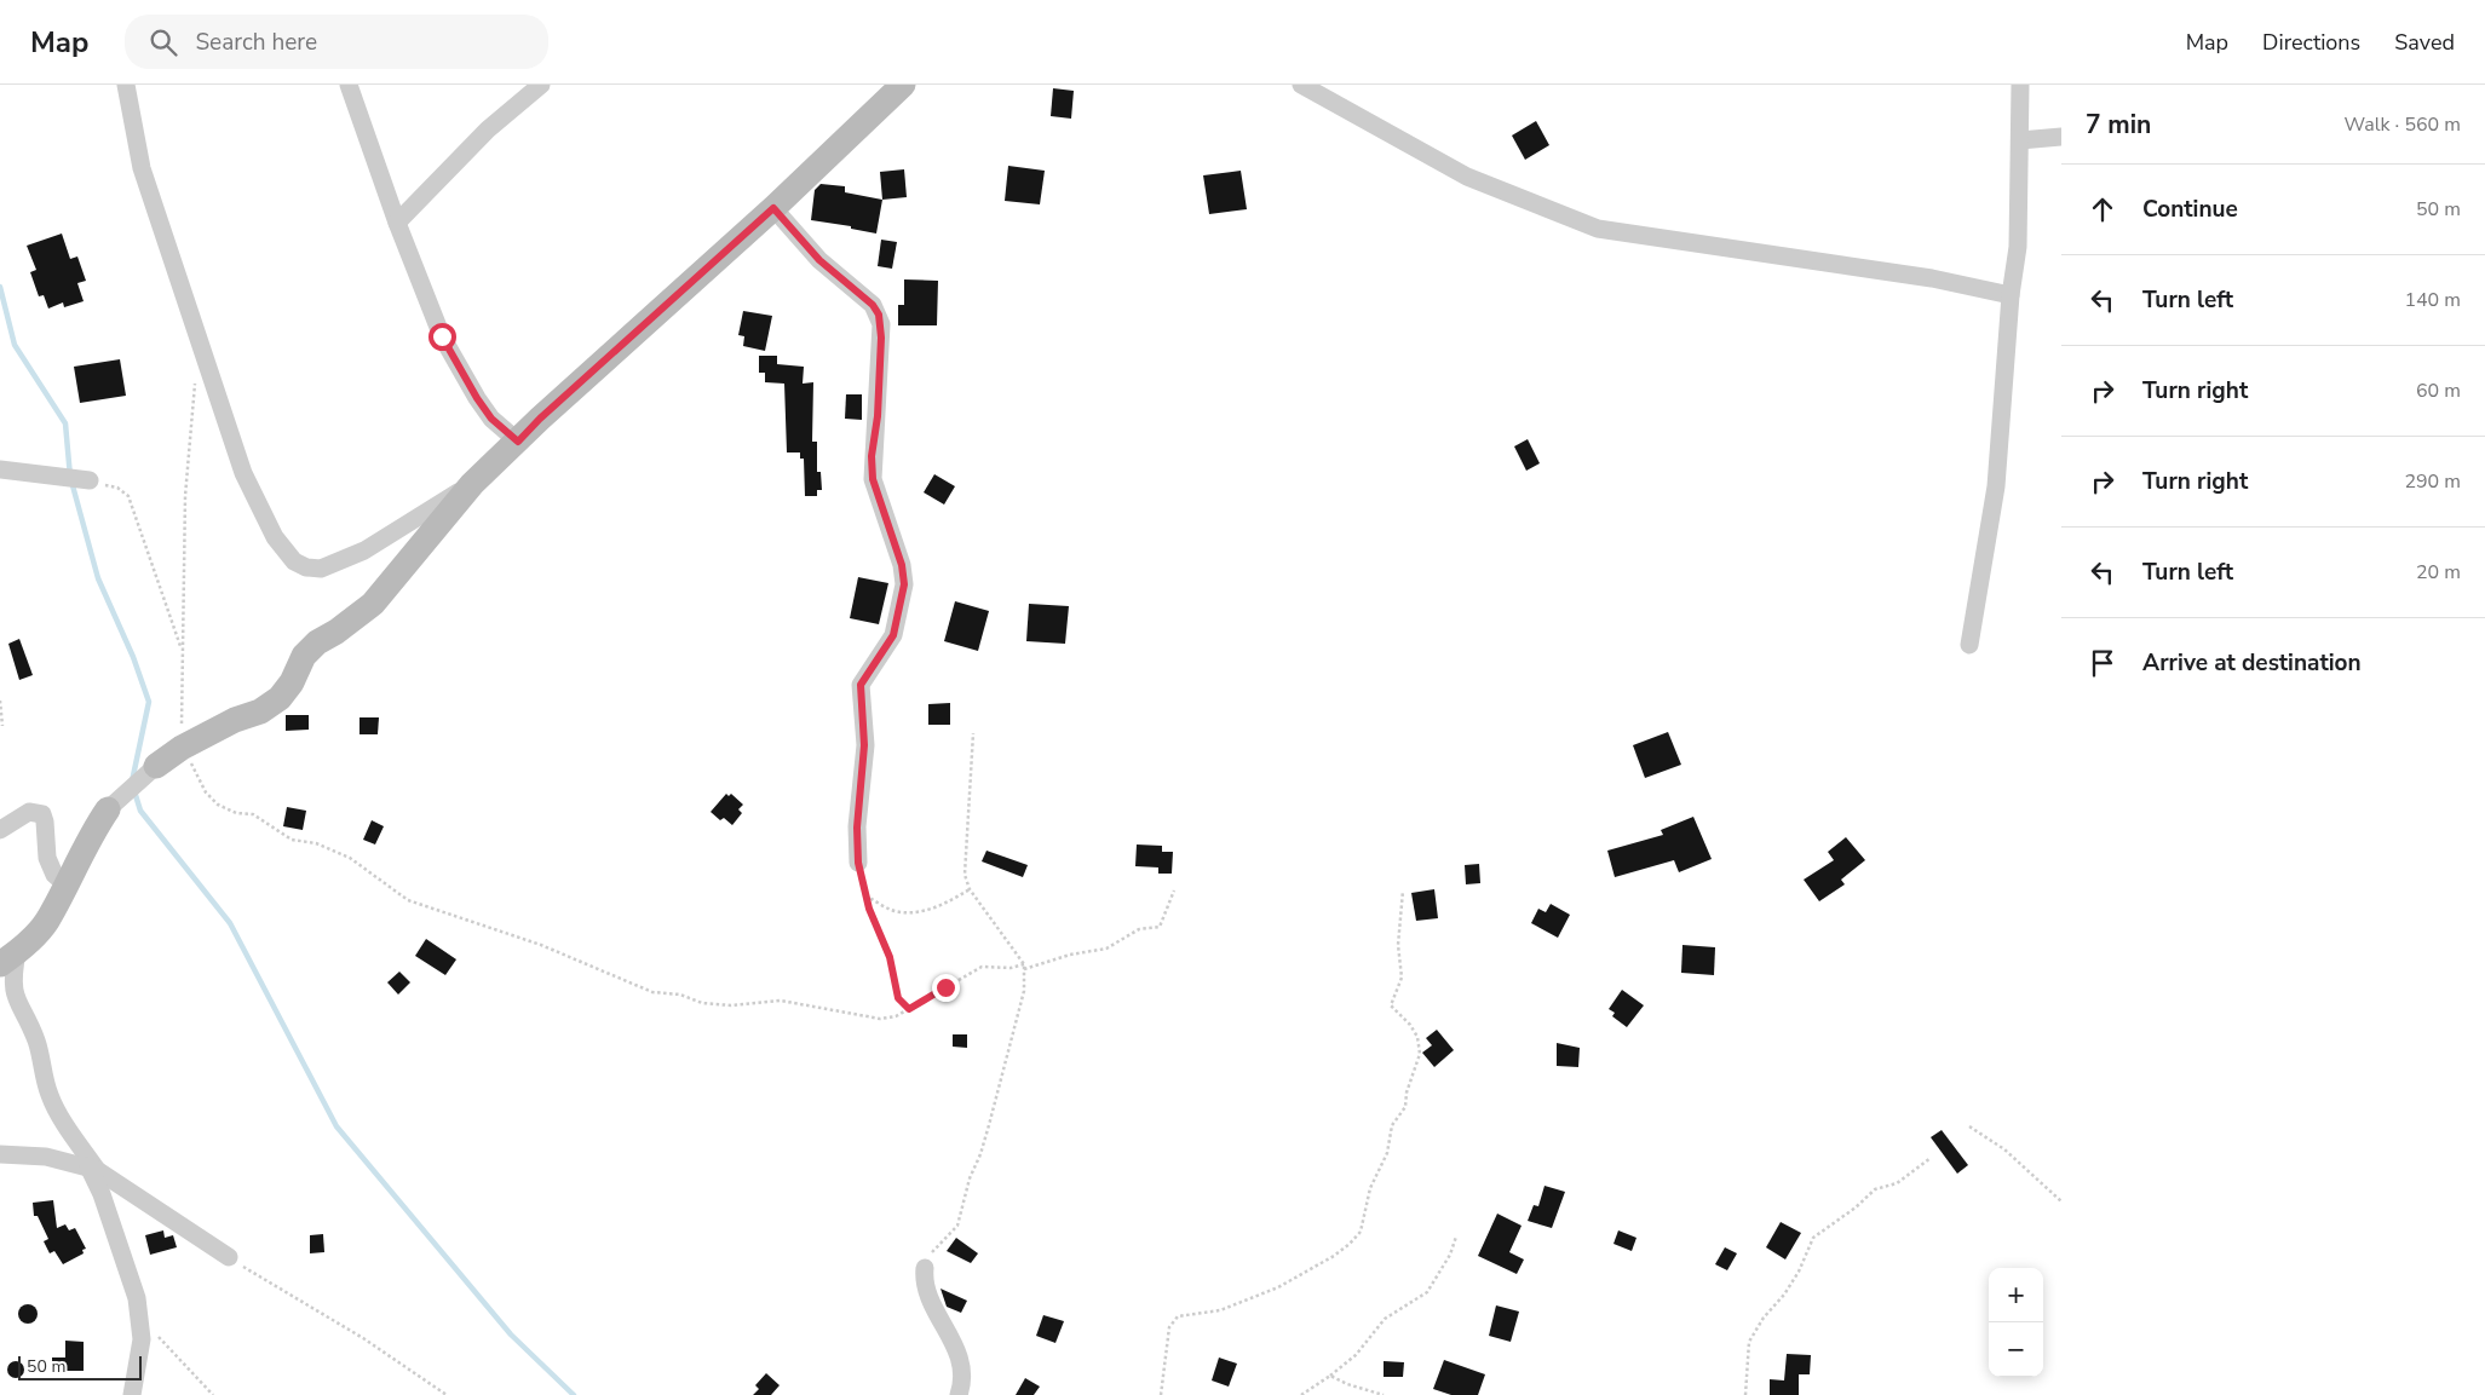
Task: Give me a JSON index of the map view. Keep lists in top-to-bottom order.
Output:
{
  "scale_bar": "50 m",
  "page": {
    "header": "Map",
    "search": "Search here",
    "nav": ["Map", "Directions", "Saved"],
    "heading": ["7 min", "Walk · 560 m"],
    "list": [
      ["Continue", "50 m"],
      ["Turn left", "140 m"],
      ["Turn right", "60 m"],
      ["Turn right", "290 m"],
      ["Turn left", "20 m"],
      "Arrive at destination"
    ],
    "map_buttons": ["+", "−"],
    "scale": "50 m"
  }
}
